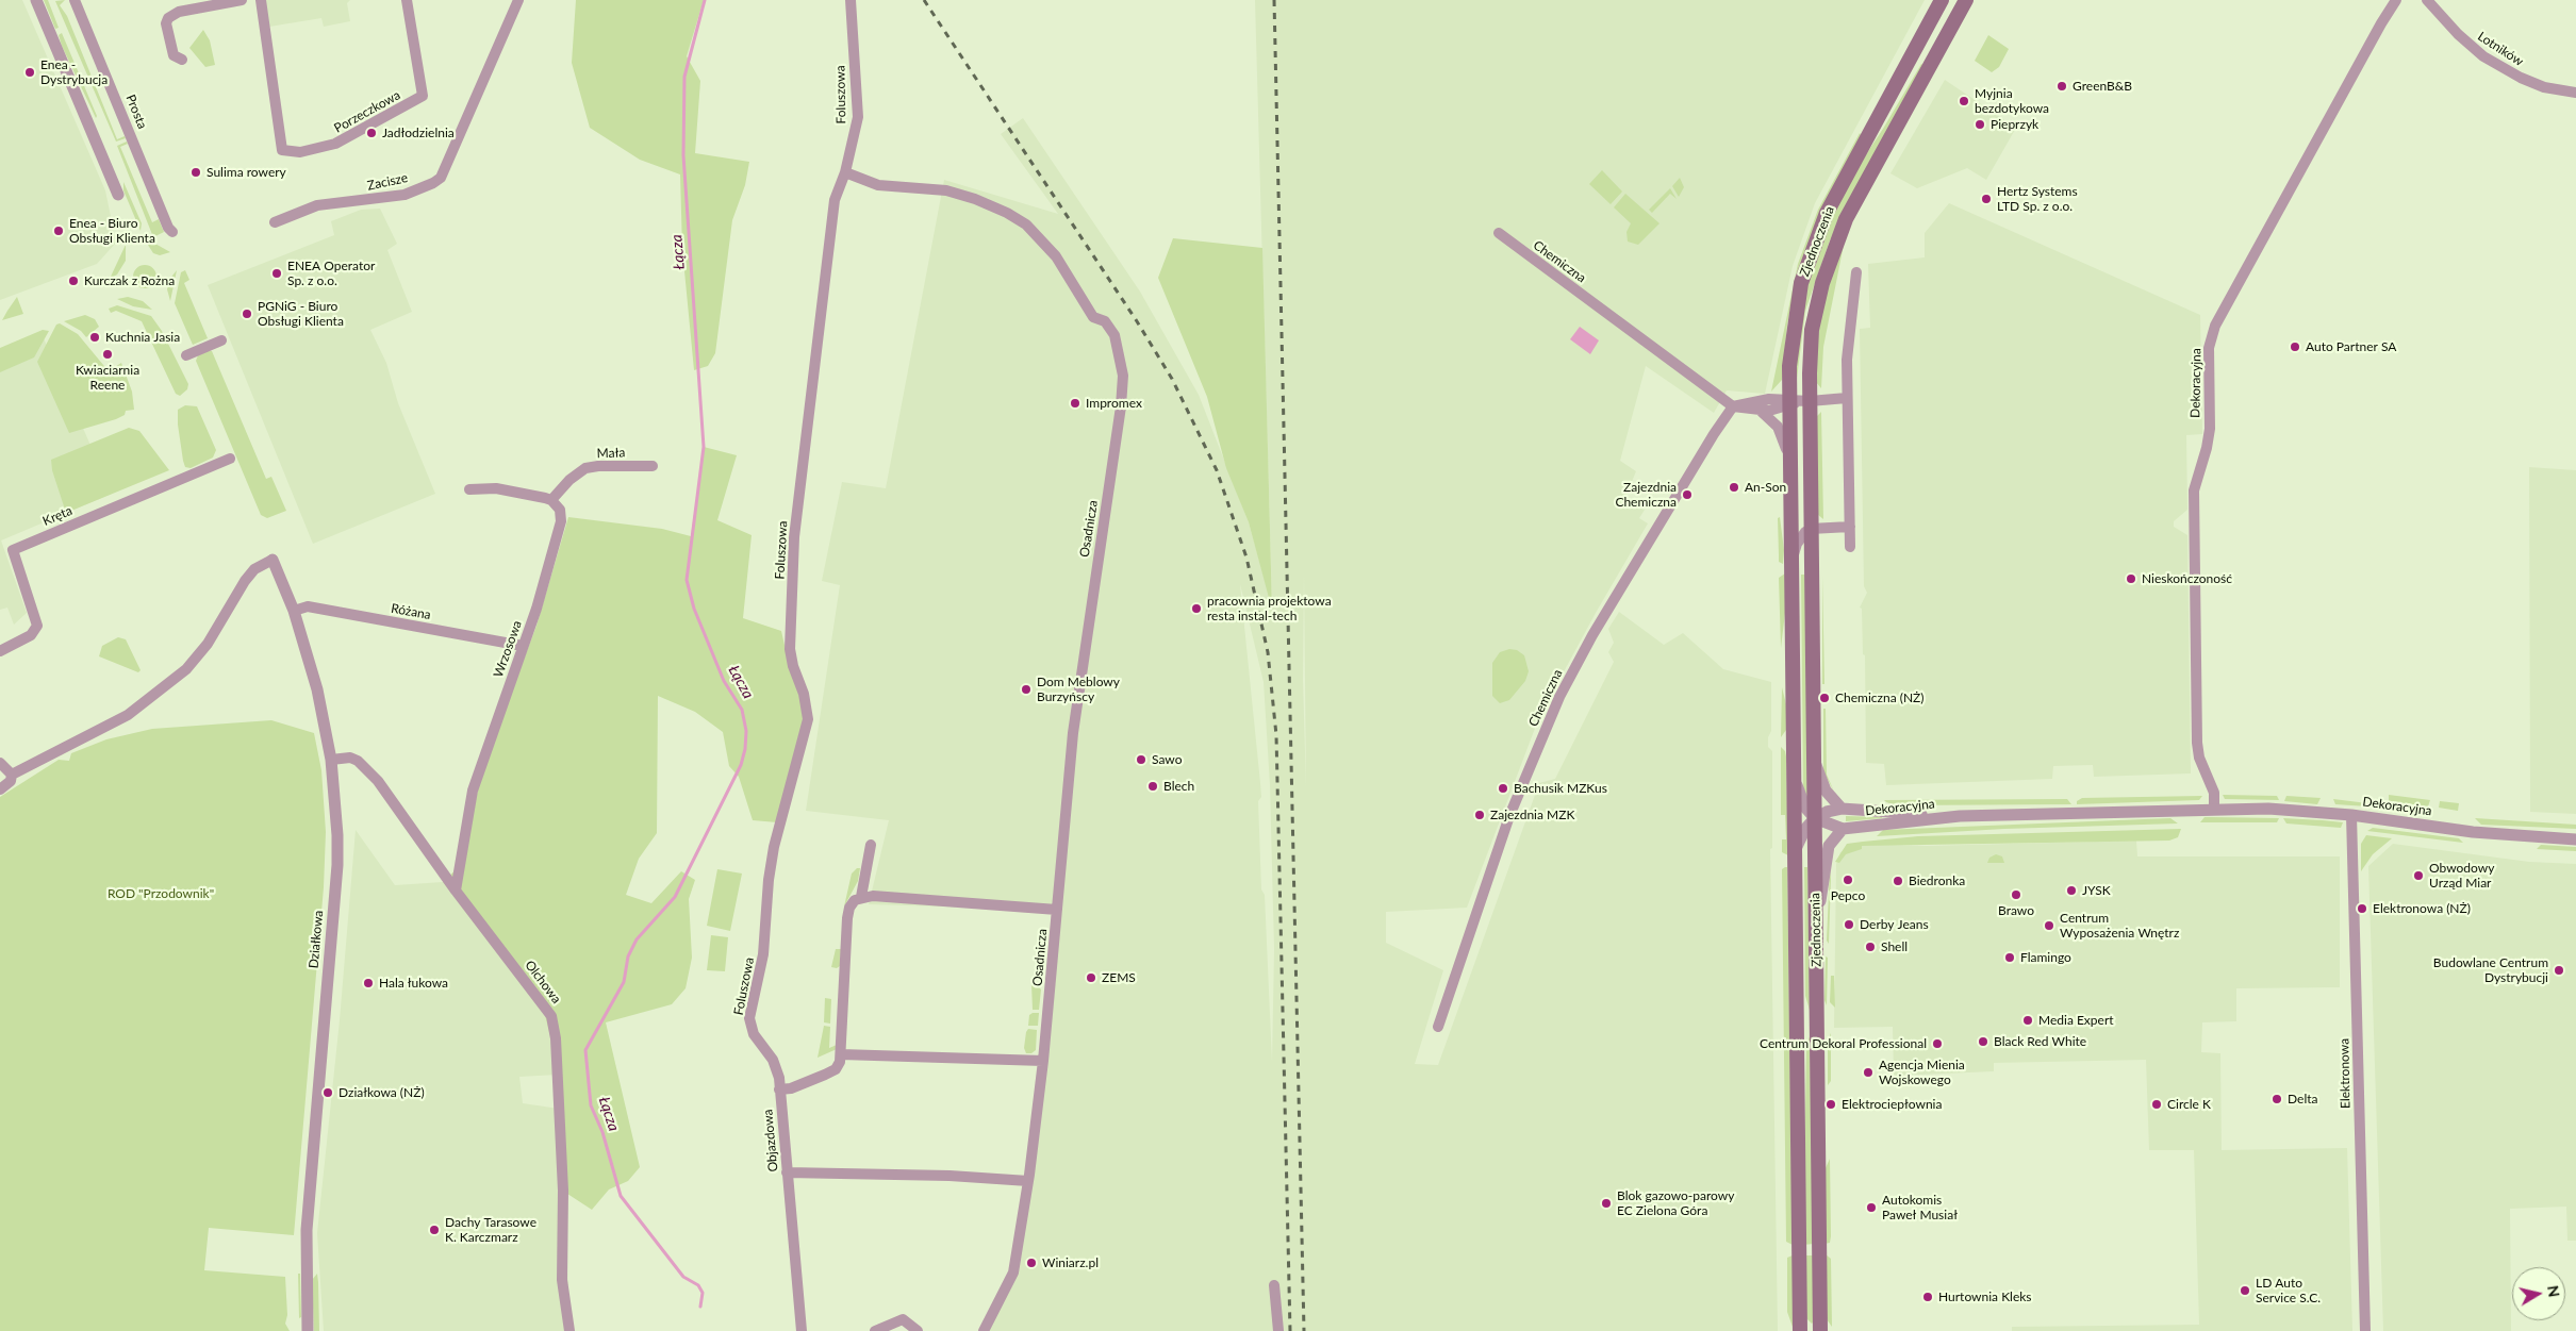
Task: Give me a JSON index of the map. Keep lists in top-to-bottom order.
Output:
{
  "streets": {
    "main road": ["Zjednoczenia"],
    "street": [
      "Lotników",
      "Foluszowa",
      "Prosta",
      "Porzeczkowa",
      "Zacisze",
      "Chemiczna",
      "Dekoracyjna",
      "Mała",
      "Kręta",
      "Osadnicza",
      "Różana",
      "Wrzosowa",
      "Działkowa",
      "Olchowa",
      "Elektronowa",
      "Objazdowa"
    ]
  },
  "crossings": [
    ["Foluszowa", "Osadnicza"],
    ["Foluszowa", "Objazdowa"],
    ["Zjednoczenia", "Chemiczna"],
    ["Zjednoczenia", "Dekoracyjna"],
    ["Dekoracyjna", "Elektronowa"],
    ["Mała", "Wrzosowa"],
    ["Różana", "Wrzosowa"],
    ["Różana", "Działkowa"],
    ["Wrzosowa", "Olchowa"],
    ["Działkowa", "Olchowa"]
  ],
  "water": ["Łącza"],
  "parks": ["ROD \"Przodownik\""],
  "places": [
    "Enea - Dystrybucja",
    "GreenB&B",
    "Myjnia bezdotykowa",
    "Pieprzyk",
    "Jadłodzielnia",
    "Sulima rowery",
    "Hertz Systems LTD Sp. z o.o.",
    "Enea - Biuro Obsługi Klienta",
    "ENEA Operator Sp. z o.o.",
    "Kurczak z Rożna",
    "PGNiG - Biuro Obsługi Klienta",
    "Kuchnia Jasia",
    "Auto Partner SA",
    "Kwiaciarnia Reene",
    "Impromex",
    "An-Son",
    "Zajezdnia Chemiczna",
    "Nieskończoność",
    "pracownia projektowa resta instal-tech",
    "Dom Meblowy Burzyńscy",
    "Chemiczna (NŻ)",
    "Sawo",
    "Blech",
    "Bachusik MZKus",
    "Zajezdnia MZK",
    "Obwodowy Urząd Miar",
    "Pepco",
    "Biedronka",
    "JYSK",
    "Brawo",
    "Elektronowa (NŻ)",
    "Derby Jeans",
    "Centrum Wyposażenia Wnętrz",
    "Shell",
    "Flamingo",
    "Budowlane Centrum Dystrybucji",
    "ZEMS",
    "Hala łukowa",
    "Media Expert",
    "Black Red White",
    "Centrum Dekoral Professional",
    "Agencja Mienia Wojskowego",
    "Działkowa (NŻ)",
    "Delta",
    "Elektrociepłownia",
    "Circle K",
    "Blok gazowo-parowy EC Zielona Góra",
    "Autokomis Paweł Musiał",
    "Dachy Tarasowe K. Karczmarz",
    "Winiarz.pl",
    "LD Auto Service S.C.",
    "Hurtownia Kleks"
  ],
  "north": "right"
}
